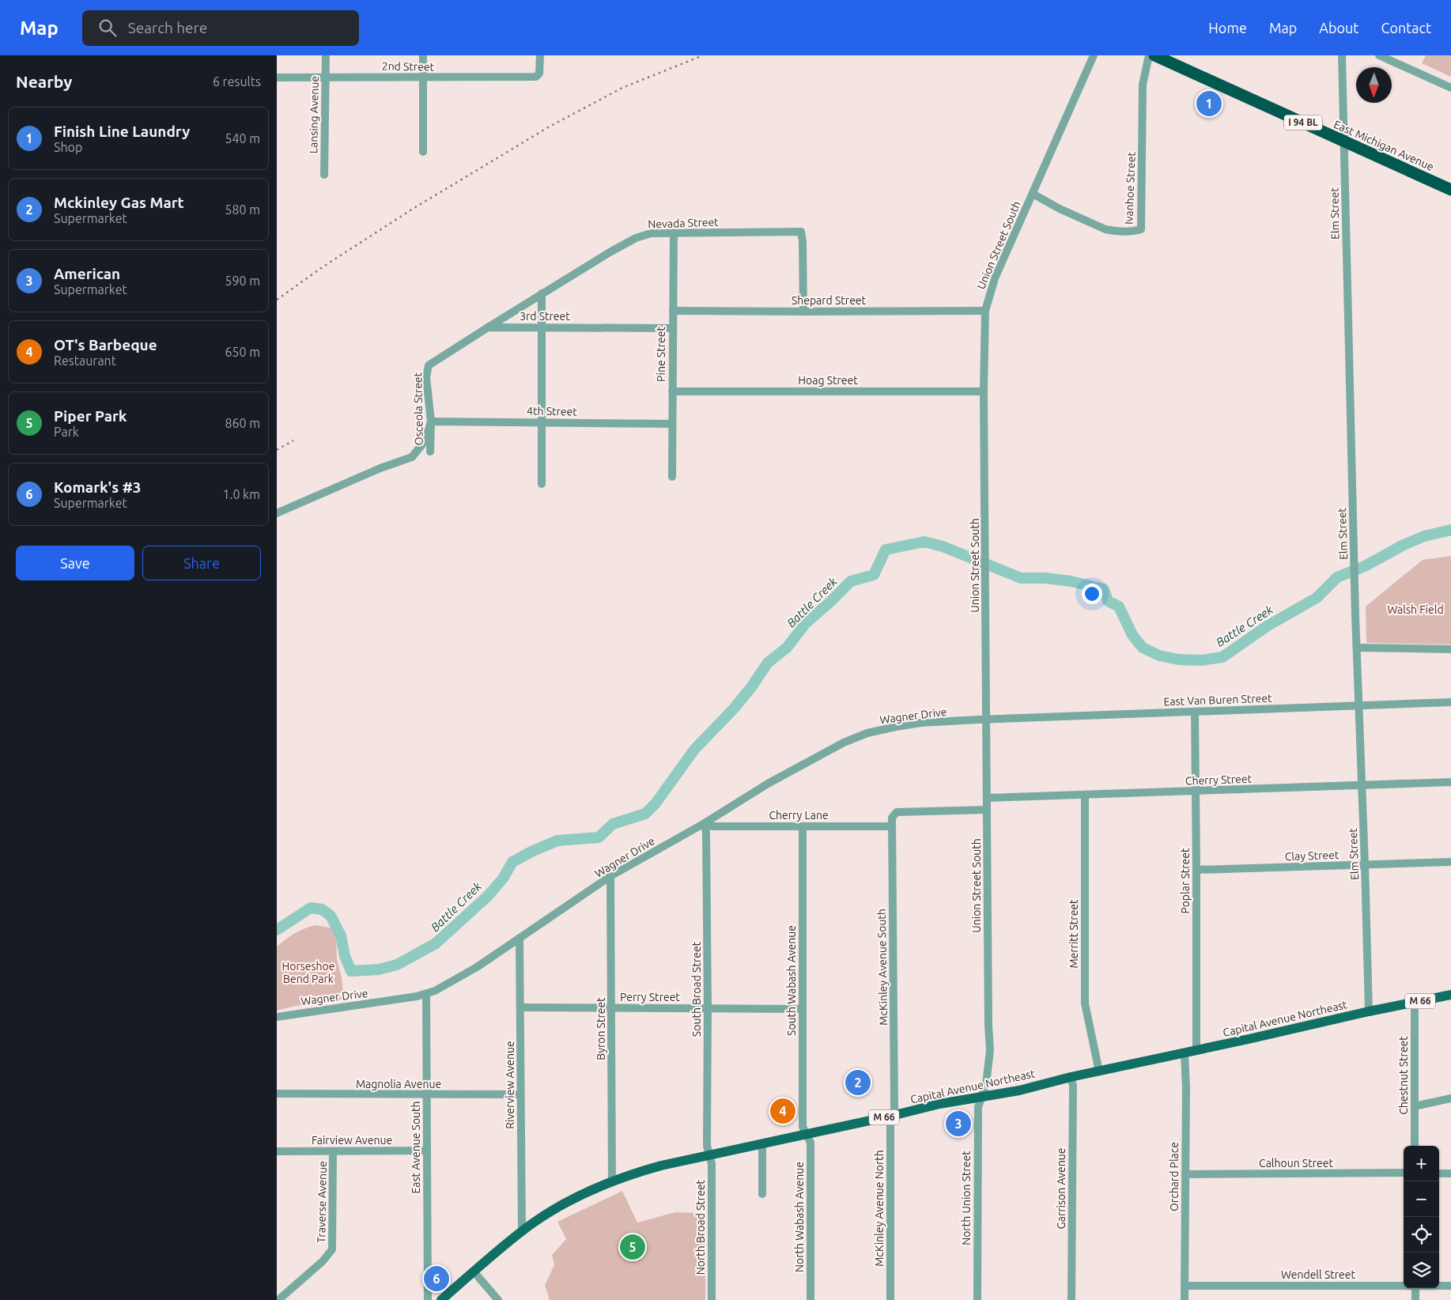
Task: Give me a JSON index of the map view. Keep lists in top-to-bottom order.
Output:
{
  "streets": {
    "highway": ["I 94 BL", "East Michigan Avenue"],
    "main road": ["M 66", "Capital Avenue Northeast"],
    "street": [
      "2nd Street",
      "Lansing Avenue",
      "Ivanhoe Street",
      "Elm Street",
      "Nevada Street",
      "Union Street South",
      "Shepard Street",
      "3rd Street",
      "Pine Street",
      "Hoag Street",
      "Osceola Street",
      "4th Street",
      "East Van Buren Street",
      "Wagner Drive",
      "Cherry Street",
      "Cherry Lane",
      "Clay Street",
      "Poplar Street",
      "Merritt Street",
      "McKinley Avenue South",
      "South Wabash Avenue",
      "South Broad Street",
      "Perry Street",
      "Byron Street",
      "Chestnut Street",
      "Magnolia Avenue",
      "Riverview Avenue",
      "Fairview Avenue",
      "East Avenue South",
      "Calhoun Street",
      "Orchard Place",
      "Garrison Avenue",
      "North Union Street",
      "Traverse Avenue",
      "McKinley Avenue North",
      "North Wabash Avenue",
      "North Broad Street",
      "Wendell Street"
    ]
  },
  "crossings": [
    ["2nd Street", "Lansing Avenue"],
    ["East Michigan Avenue", "Elm Street"],
    ["Ivanhoe Street", "Union Street South"],
    ["Elm Street", "East Van Buren Street"],
    ["Elm Street", "Cherry Street"],
    ["Elm Street", "Clay Street"],
    ["Elm Street", "Capital Avenue Northeast"],
    ["Nevada Street", "Shepard Street"],
    ["Nevada Street", "3rd Street"],
    ["Nevada Street", "Pine Street"],
    ["Nevada Street", "Osceola Street"],
    ["Union Street South", "Shepard Street"],
    ["Union Street South", "Hoag Street"],
    ["Union Street South", "East Van Buren Street"],
    ["Union Street South", "Wagner Drive"],
    ["Union Street South", "Cherry Street"],
    ["Union Street South", "McKinley Avenue South"],
    ["Union Street South", "Capital Avenue Northeast"],
    ["Union Street South", "North Union Street"],
    ["Shepard Street", "Pine Street"],
    ["3rd Street", "Pine Street"],
    ["3rd Street", "Osceola Street"],
    ["Pine Street", "Hoag Street"],
    ["Pine Street", "4th Street"],
    ["Osceola Street", "4th Street"],
    ["East Van Buren Street", "Wagner Drive"],
    ["East Van Buren Street", "Poplar Street"],
    ["Wagner Drive", "Cherry Lane"],
    ["Wagner Drive", "South Broad Street"],
    ["Wagner Drive", "Byron Street"],
    ["Wagner Drive", "Riverview Avenue"],
    ["Wagner Drive", "East Avenue South"],
    ["Cherry Street", "Poplar Street"],
    ["Cherry Street", "Merritt Street"],
    ["Cherry Lane", "McKinley Avenue South"],
    ["Cherry Lane", "South Wabash Avenue"],
    ["Cherry Lane", "South Broad Street"],
    ["Clay Street", "Poplar Street"],
    ["Poplar Street", "Capital Avenue Northeast"],
    ["Merritt Street", "Capital Avenue Northeast"],
    ["McKinley Avenue South", "Capital Avenue Northeast"],
    ["McKinley Avenue South", "McKinley Avenue North"],
    ["South Wabash Avenue", "Perry Street"],
    ["South Wabash Avenue", "Capital Avenue Northeast"],
    ["South Wabash Avenue", "North Wabash Avenue"],
    ["South Broad Street", "Perry Street"],
    ["South Broad Street", "Capital Avenue Northeast"],
    ["South Broad Street", "North Broad Street"],
    ["Perry Street", "Byron Street"],
    ["Perry Street", "Riverview Avenue"],
    ["Capital Avenue Northeast", "Byron Street"],
    ["Capital Avenue Northeast", "Chestnut Street"],
    ["Capital Avenue Northeast", "Riverview Avenue"],
    ["Capital Avenue Northeast", "Orchard Place"],
    ["Capital Avenue Northeast", "Garrison Avenue"],
    ["Capital Avenue Northeast", "North Union Street"],
    ["Capital Avenue Northeast", "McKinley Avenue North"],
    ["Capital Avenue Northeast", "North Wabash Avenue"],
    ["Capital Avenue Northeast", "North Broad Street"],
    ["Magnolia Avenue", "Riverview Avenue"],
    ["Magnolia Avenue", "East Avenue South"],
    ["Fairview Avenue", "East Avenue South"],
    ["Fairview Avenue", "Traverse Avenue"],
    ["Calhoun Street", "Orchard Place"],
    ["Orchard Place", "Wendell Street"]
  ],
  "water": ["Battle Creek"],
  "parks": ["Walsh Field", "Horseshoe Bend Park"],
  "north": "bottom",
  "page": {
    "header": "Map",
    "search": "Search here",
    "nav": [
      "Home",
      "Map",
      "About",
      "Contact"
    ],
    "heading": ["Nearby", "6 results"],
    "pins": [
      "1",
      "2",
      "4",
      "3",
      "5",
      "6"
    ],
    "list": [
      {
        "mark": "1",
        "name": "Finish Line Laundry",
        "note": "Shop",
        "value": "540 m"
      },
      {
        "mark": "2",
        "name": "Mckinley Gas Mart",
        "note": "Supermarket",
        "value": "580 m"
      },
      {
        "mark": "3",
        "name": "American",
        "note": "Supermarket",
        "value": "590 m"
      },
      {
        "mark": "4",
        "name": "OT's Barbeque",
        "note": "Restaurant",
        "value": "650 m"
      },
      {
        "mark": "5",
        "name": "Piper Park",
        "note": "Park",
        "value": "860 m"
      },
      {
        "mark": "6",
        "name": "Komark's #3",
        "note": "Supermarket",
        "value": "1.0 km"
      }
    ],
    "buttons": ["Save", "Share"],
    "map_buttons": ["+", "−"]
  }
}
